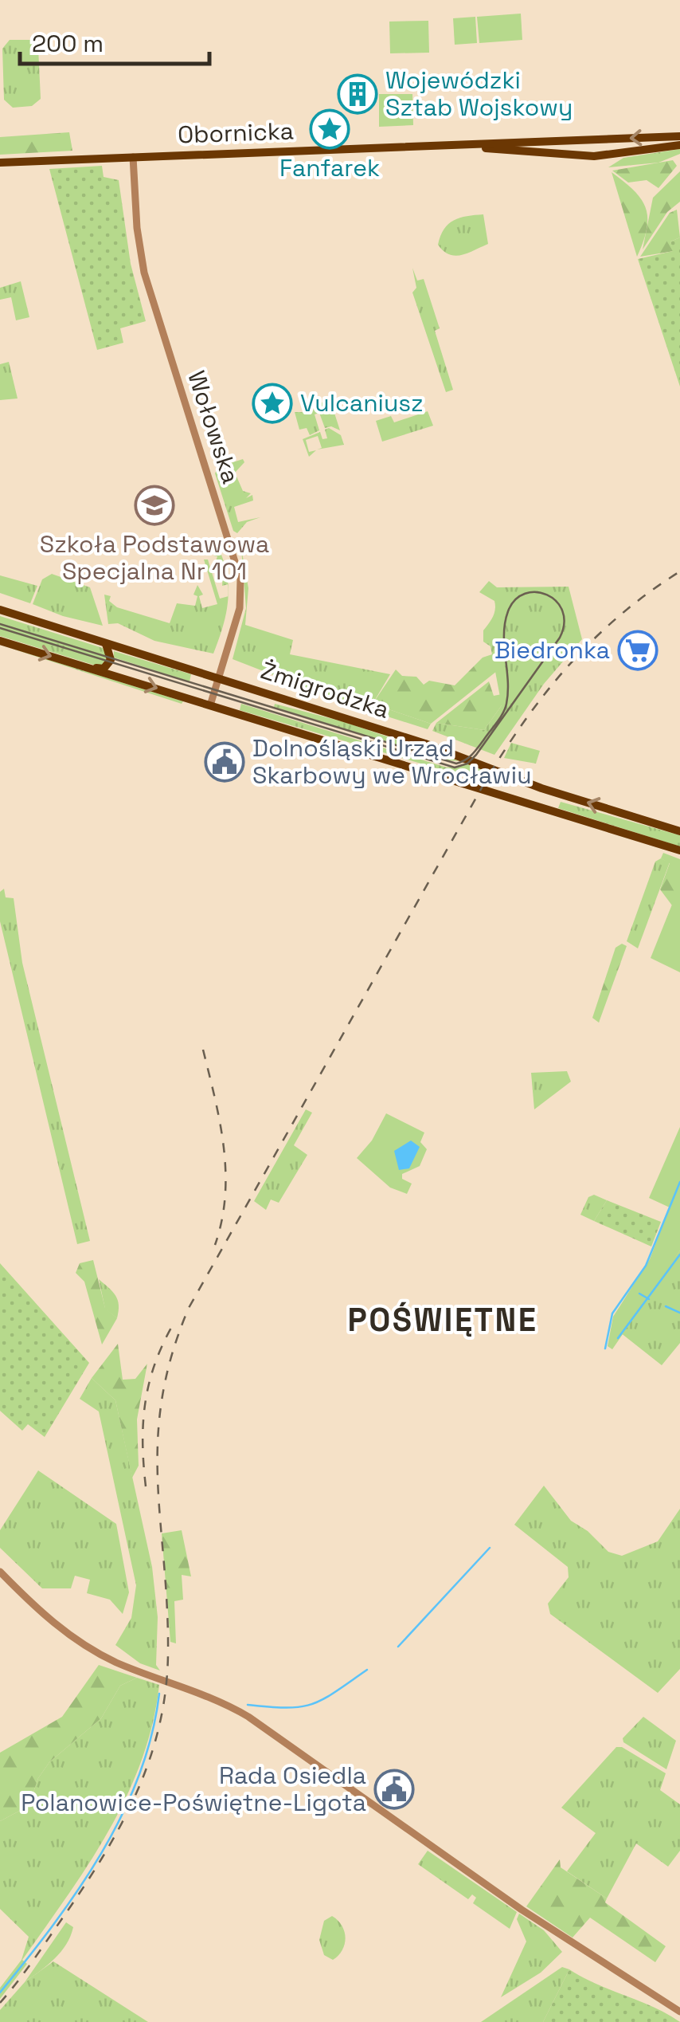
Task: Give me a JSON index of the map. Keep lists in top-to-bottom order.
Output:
{
  "streets": {
    "main road": ["Obornicka", "Żmigrodzka"],
    "street": ["Wołowska"]
  },
  "crossings": [
    ["Obornicka", "Wołowska"],
    ["Wołowska", "Żmigrodzka"]
  ],
  "districts": ["POŚWIĘTNE"],
  "places": {
    "building": ["Wojewódzki Sztab Wojskowy"],
    "place": ["Fanfarek", "Vulcaniusz"],
    "school or university": ["Szkoła Podstawowa Specjalna Nr 101"],
    "supermarket": ["Biedronka"],
    "public building": ["Dolnośląski Urząd Skarbowy we Wrocławiu", "Rada Osiedla Polanowice-Poświętne-Ligota"]
  },
  "scale_bar": "200 m"
}
